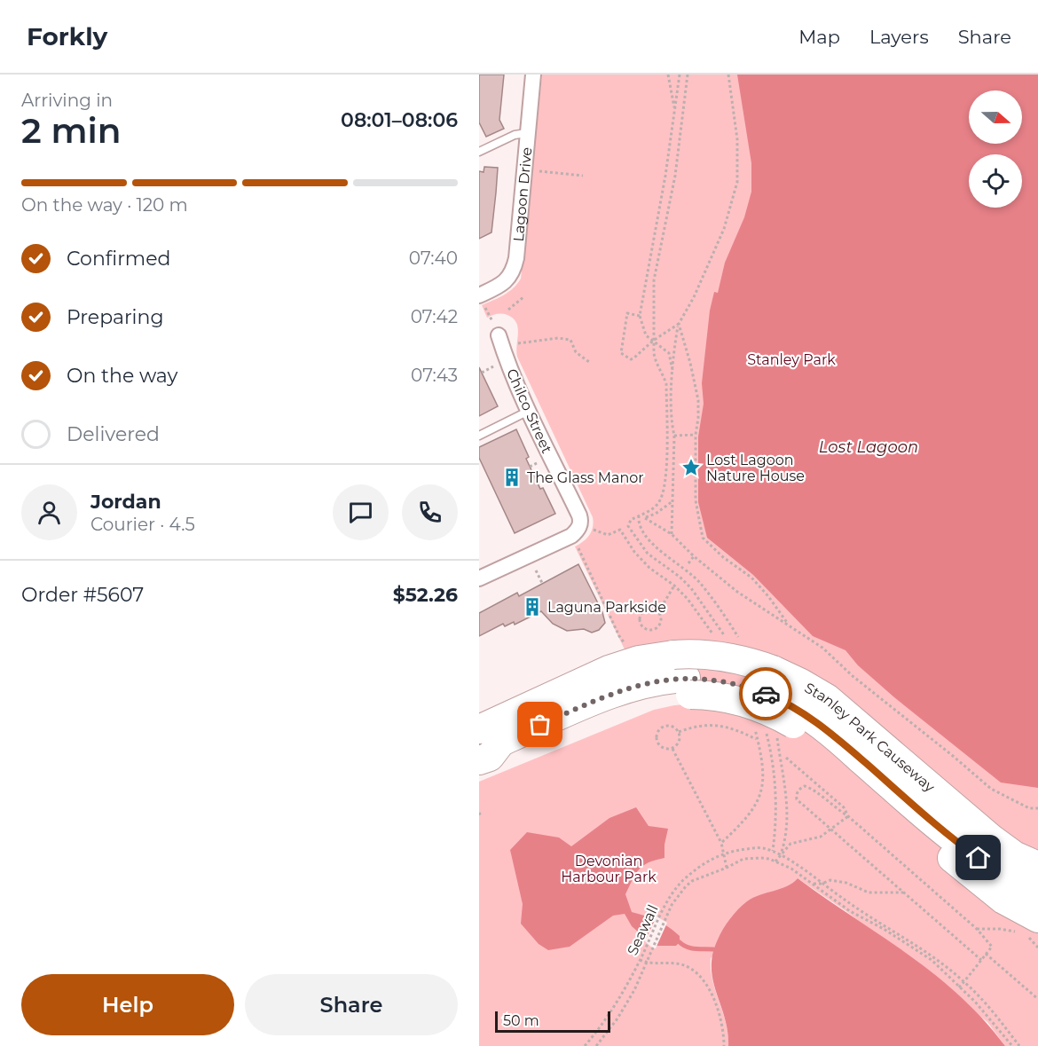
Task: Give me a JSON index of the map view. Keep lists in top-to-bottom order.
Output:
{
  "streets": {
    "highway": ["Stanley Park Causeway"],
    "street": ["Lagoon Drive", "Chilco Street"],
    "path": ["Seawall"]
  },
  "water": ["Lost Lagoon"],
  "parks": ["Stanley Park", "Devonian Harbour Park"],
  "places": {
    "place": ["Lost Lagoon Nature House"],
    "building": ["The Glass Manor", "Laguna Parkside"]
  },
  "scale_bar": "50 m",
  "north": "right",
  "page": {
    "header": "Forkly",
    "nav": ["Map", "Layers", "Share"],
    "heading": ["2 min", "Arriving in", "08:01–08:06"],
    "panel": [
      "Jordan",
      "Courier · 4.5",
      "Order #5607",
      "$52.26"
    ],
    "bar": "On the way · 120 m",
    "list": [
      ["Confirmed", "07:40"],
      ["Preparing", "07:42"],
      ["On the way", "07:43"],
      "Delivered"
    ],
    "buttons": ["Help", "Share"],
    "scale": "50 m"
  }
}
